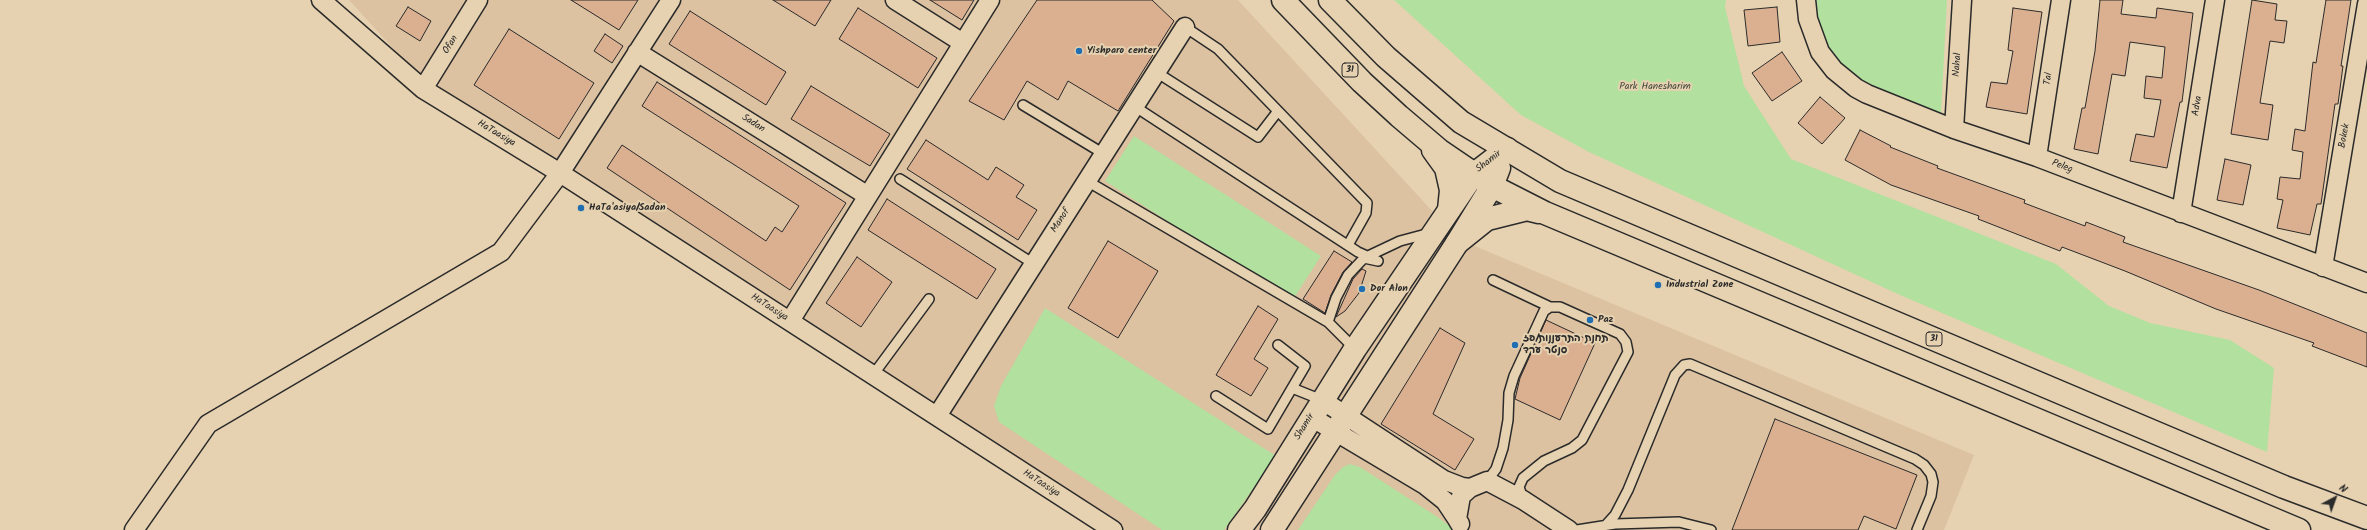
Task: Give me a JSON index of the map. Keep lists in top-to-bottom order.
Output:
{
  "streets": {
    "main road": ["31", "Shamir"],
    "street": [
      "Ofan",
      "Nahal",
      "Tal",
      "Adva",
      "Sadan",
      "HaTaasiya",
      "Bokek",
      "Peleg",
      "Manof"
    ]
  },
  "crossings": [
    ["Ofan", "HaTaasiya"],
    ["Nahal", "Peleg"],
    ["31", "Shamir"],
    ["Tal", "Peleg"],
    ["Adva", "Peleg"],
    ["HaTaasiya", "Manof"],
    ["Bokek", "Peleg"]
  ],
  "parks": ["Park Hanesharim"],
  "places": [
    "Yishparo center",
    "HaTa'asiya/Sadan",
    "Industrial Zone",
    "Dor Alon",
    "Paz",
    "תחנת התרעננות/פז סנטר ערד"
  ],
  "north": "top right"
}
